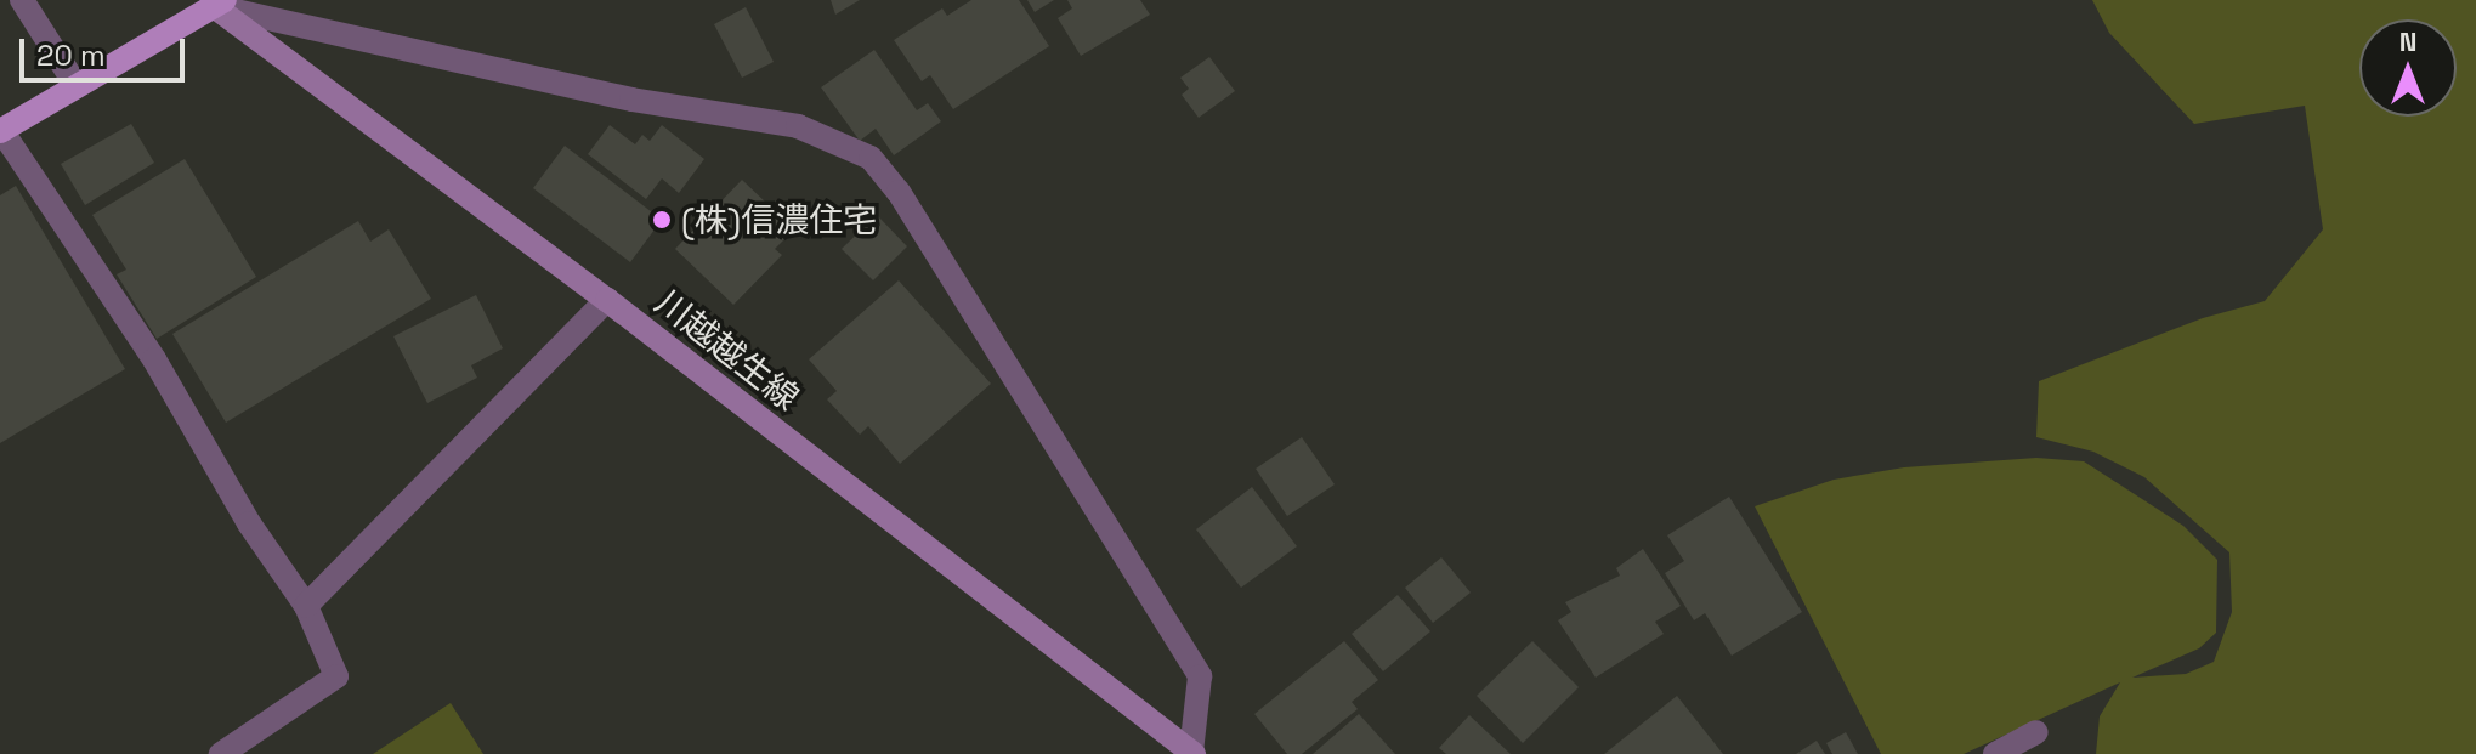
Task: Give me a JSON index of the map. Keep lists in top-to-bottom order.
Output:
{
  "streets": {
    "main road": ["川越越生線"]
  },
  "places": ["(株)信濃住宅"],
  "scale_bar": "20 m",
  "north": "top"
}
